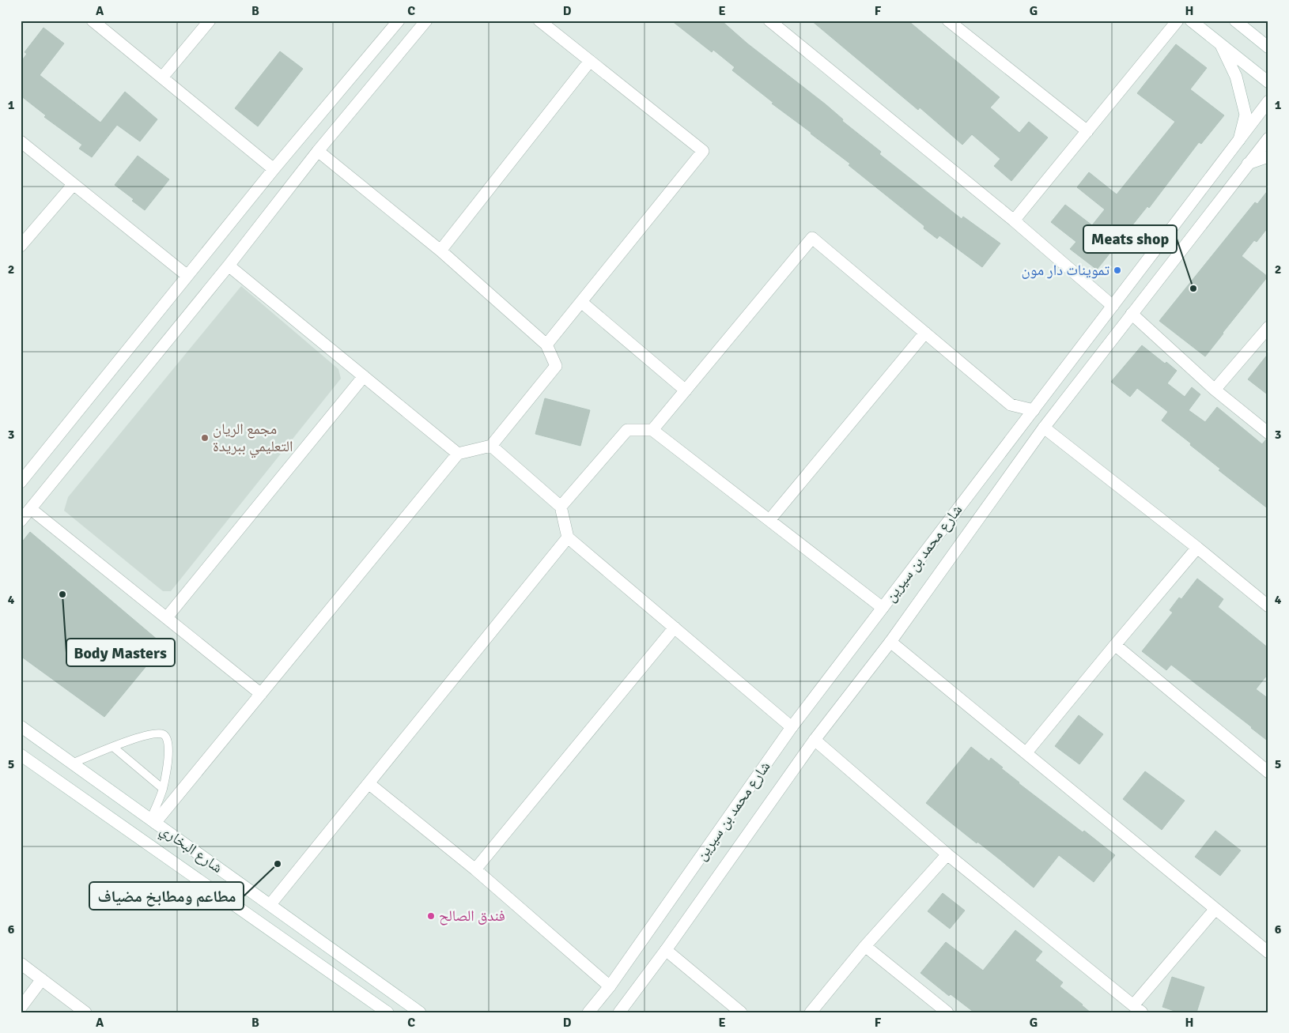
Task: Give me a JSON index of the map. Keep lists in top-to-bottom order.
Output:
{
  "streets": {
    "street": ["شارع محمد بن سيرين", "شارع البخاري"]
  },
  "places": [
    "تموينات دار مون",
    "Meats shop",
    "مجمع الريان التعليمي ببريدة",
    "Body Masters",
    "مطاعم ومطابخ مضياف",
    "فندق الصالح"
  ],
  "grid": {
    "columns": [
      "A",
      "B",
      "C",
      "D",
      "E",
      "F",
      "G",
      "H"
    ],
    "rows": [
      "1",
      "2",
      "3",
      "4",
      "5",
      "6"
    ]
  }
}
